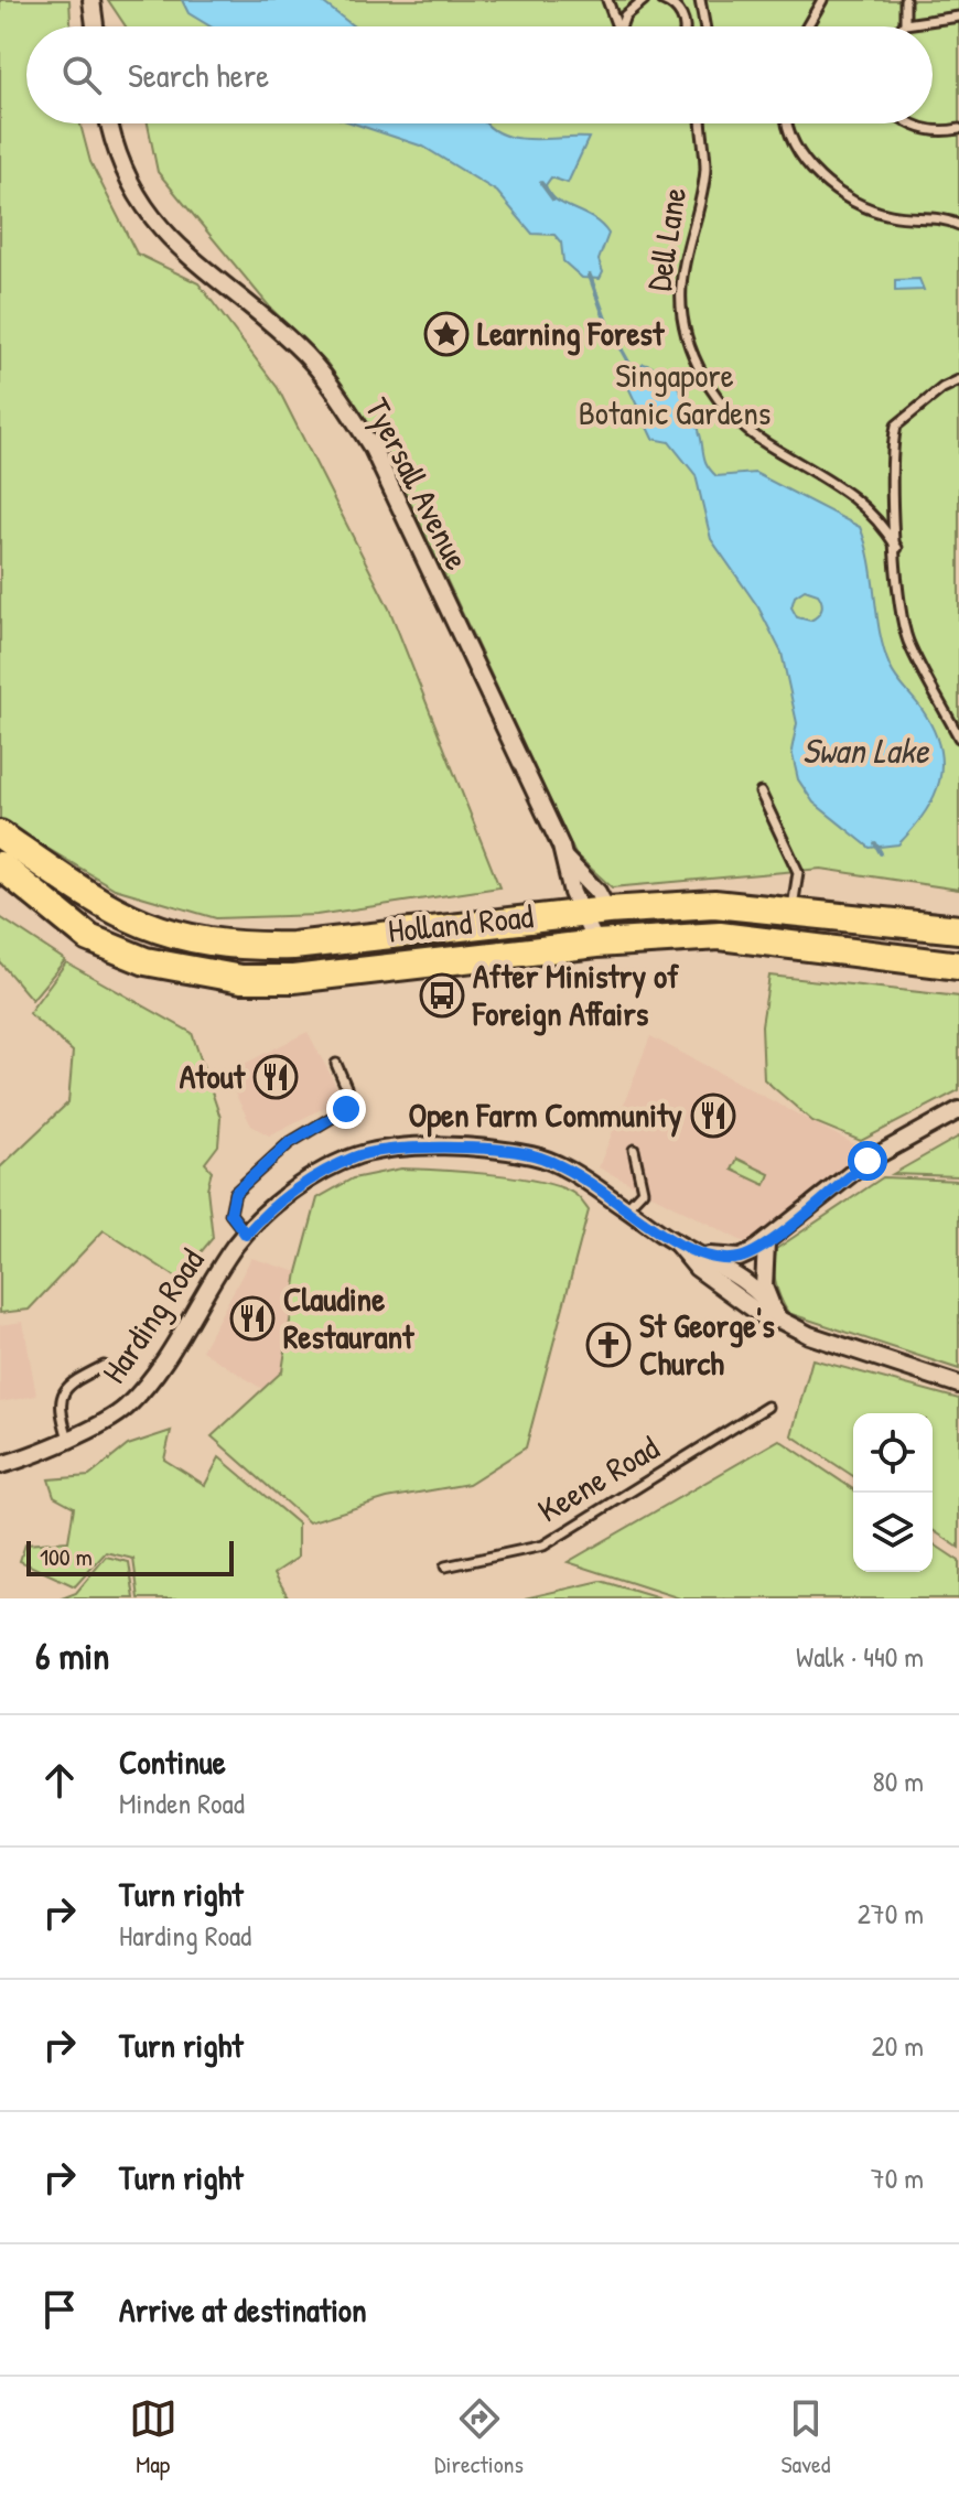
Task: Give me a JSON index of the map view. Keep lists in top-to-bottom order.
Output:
{
  "streets": {
    "main road": ["Holland Road"],
    "street": ["Tyersall Avenue", "Harding Road"],
    "lane": ["Dell Lane", "Keene Road"]
  },
  "crossings": [
    ["Tyersall Avenue", "Holland Road"]
  ],
  "water": ["Swan Lake"],
  "parks": ["Singapore Botanic Gardens"],
  "places": {
    "place": ["Learning Forest"],
    "bus stop": ["After Ministry of Foreign Affairs"],
    "restaurant": ["Atout", "Open Farm Community", "Claudine Restaurant"],
    "church": ["St George's Church"]
  },
  "scale_bar": "100 m",
  "page": {
    "search": "Search here",
    "scale": "100 m",
    "heading": ["6 min", "Walk · 440 m"],
    "list": [
      ["Continue", "Minden Road", "80 m"],
      ["Turn right", "Harding Road", "270 m"],
      ["Turn right", "20 m"],
      ["Turn right", "70 m"],
      "Arrive at destination"
    ],
    "nav": ["Map", "Directions", "Saved"]
  }
}
